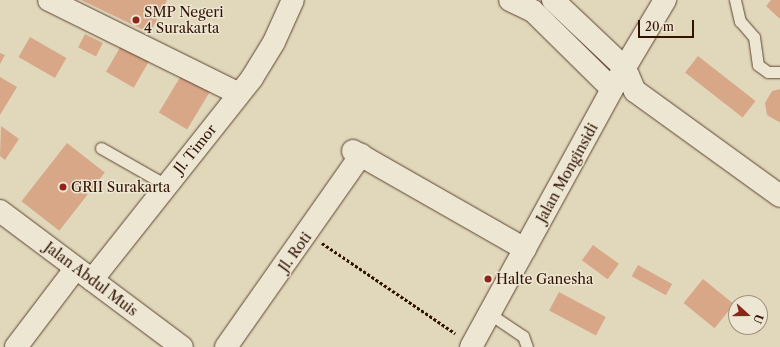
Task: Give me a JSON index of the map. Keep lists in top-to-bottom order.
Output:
{
  "streets": {
    "street": [
      "Jl. Timor",
      "Jalan Monginsidi",
      "Jl. Roti",
      "Jalan Abdul Muis"
    ]
  },
  "crossings": [
    ["Jl. Timor", "Jalan Abdul Muis"],
    ["Jalan Monginsidi", "Jl. Roti"]
  ],
  "places": ["SMP Negeri 4 Surakarta", "GRII Surakarta", "Halte Ganesha"],
  "scale_bar": "20 m",
  "north": "right"
}
